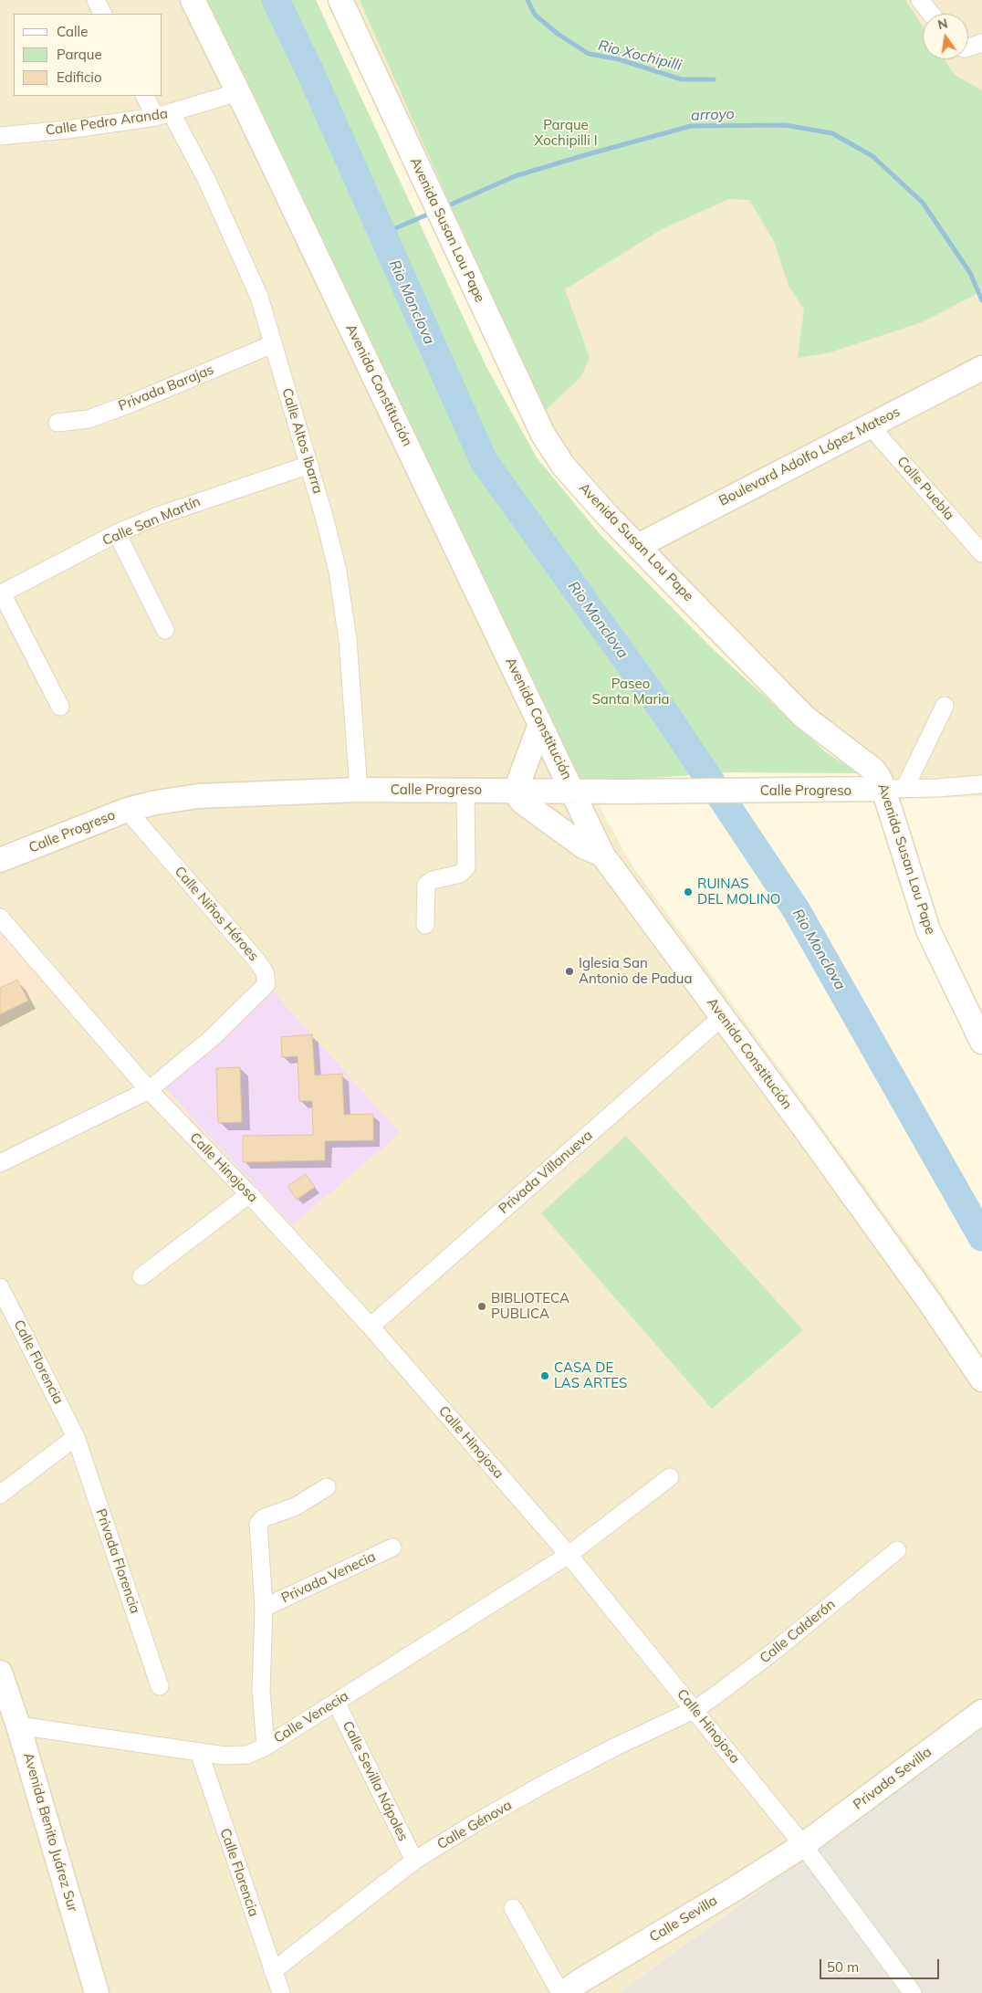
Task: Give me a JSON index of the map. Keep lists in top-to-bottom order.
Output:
{
  "streets": {
    "street": [
      "Calle Pedro Aranda",
      "Avenida Susan Lou Pape",
      "Avenida Constitución",
      "Privada Barajas",
      "Calle Altos Ibarra",
      "Boulevard Adolfo López Mateos",
      "Calle Puebla",
      "Calle San Martín",
      "Calle Progreso",
      "Calle Niños Héroes",
      "Calle Hinojosa",
      "Privada Villanueva",
      "Calle Florencia",
      "Privada Florencia",
      "Privada Venecia",
      "Calle Calderón",
      "Calle Venecia",
      "Privada Sevilla",
      "Calle Sevilla Nápoles",
      "Calle Génova",
      "Avenida Benito Juárez Sur",
      "Calle Sevilla"
    ]
  },
  "crossings": [
    ["Calle Pedro Aranda", "Avenida Constitución"],
    ["Calle Pedro Aranda", "Calle Altos Ibarra"],
    ["Avenida Susan Lou Pape", "Boulevard Adolfo López Mateos"],
    ["Avenida Susan Lou Pape", "Calle Progreso"],
    ["Avenida Constitución", "Calle Progreso"],
    ["Avenida Constitución", "Privada Villanueva"],
    ["Privada Barajas", "Calle Altos Ibarra"],
    ["Calle Altos Ibarra", "Calle San Martín"],
    ["Calle Altos Ibarra", "Calle Progreso"],
    ["Boulevard Adolfo López Mateos", "Calle Puebla"],
    ["Calle Progreso", "Calle Niños Héroes"],
    ["Calle Niños Héroes", "Calle Hinojosa"],
    ["Calle Hinojosa", "Privada Villanueva"],
    ["Calle Hinojosa", "Calle Calderón"],
    ["Calle Hinojosa", "Calle Venecia"],
    ["Calle Hinojosa", "Privada Sevilla"],
    ["Calle Hinojosa", "Calle Génova"],
    ["Calle Hinojosa", "Calle Sevilla"],
    ["Calle Florencia", "Privada Florencia"],
    ["Calle Florencia", "Calle Venecia"],
    ["Calle Florencia", "Calle Génova"],
    ["Privada Venecia", "Calle Venecia"],
    ["Calle Calderón", "Calle Génova"],
    ["Calle Venecia", "Calle Sevilla Nápoles"],
    ["Calle Venecia", "Avenida Benito Juárez Sur"],
    ["Privada Sevilla", "Calle Sevilla"],
    ["Calle Sevilla Nápoles", "Calle Génova"]
  ],
  "water": ["Rio Xochipilli", "arroyo", "Rio Monclova"],
  "parks": ["Parque Xochipilli I", "Paseo Santa Maria"],
  "places": [
    "RUINAS DEL MOLINO",
    "Iglesia San Antonio de Padua",
    "BIBLIOTECA PUBLICA",
    "CASA DE LAS ARTES"
  ],
  "legend": ["Calle", "Parque", "Edificio"],
  "scale_bar": "50 m",
  "north": "top"
}
